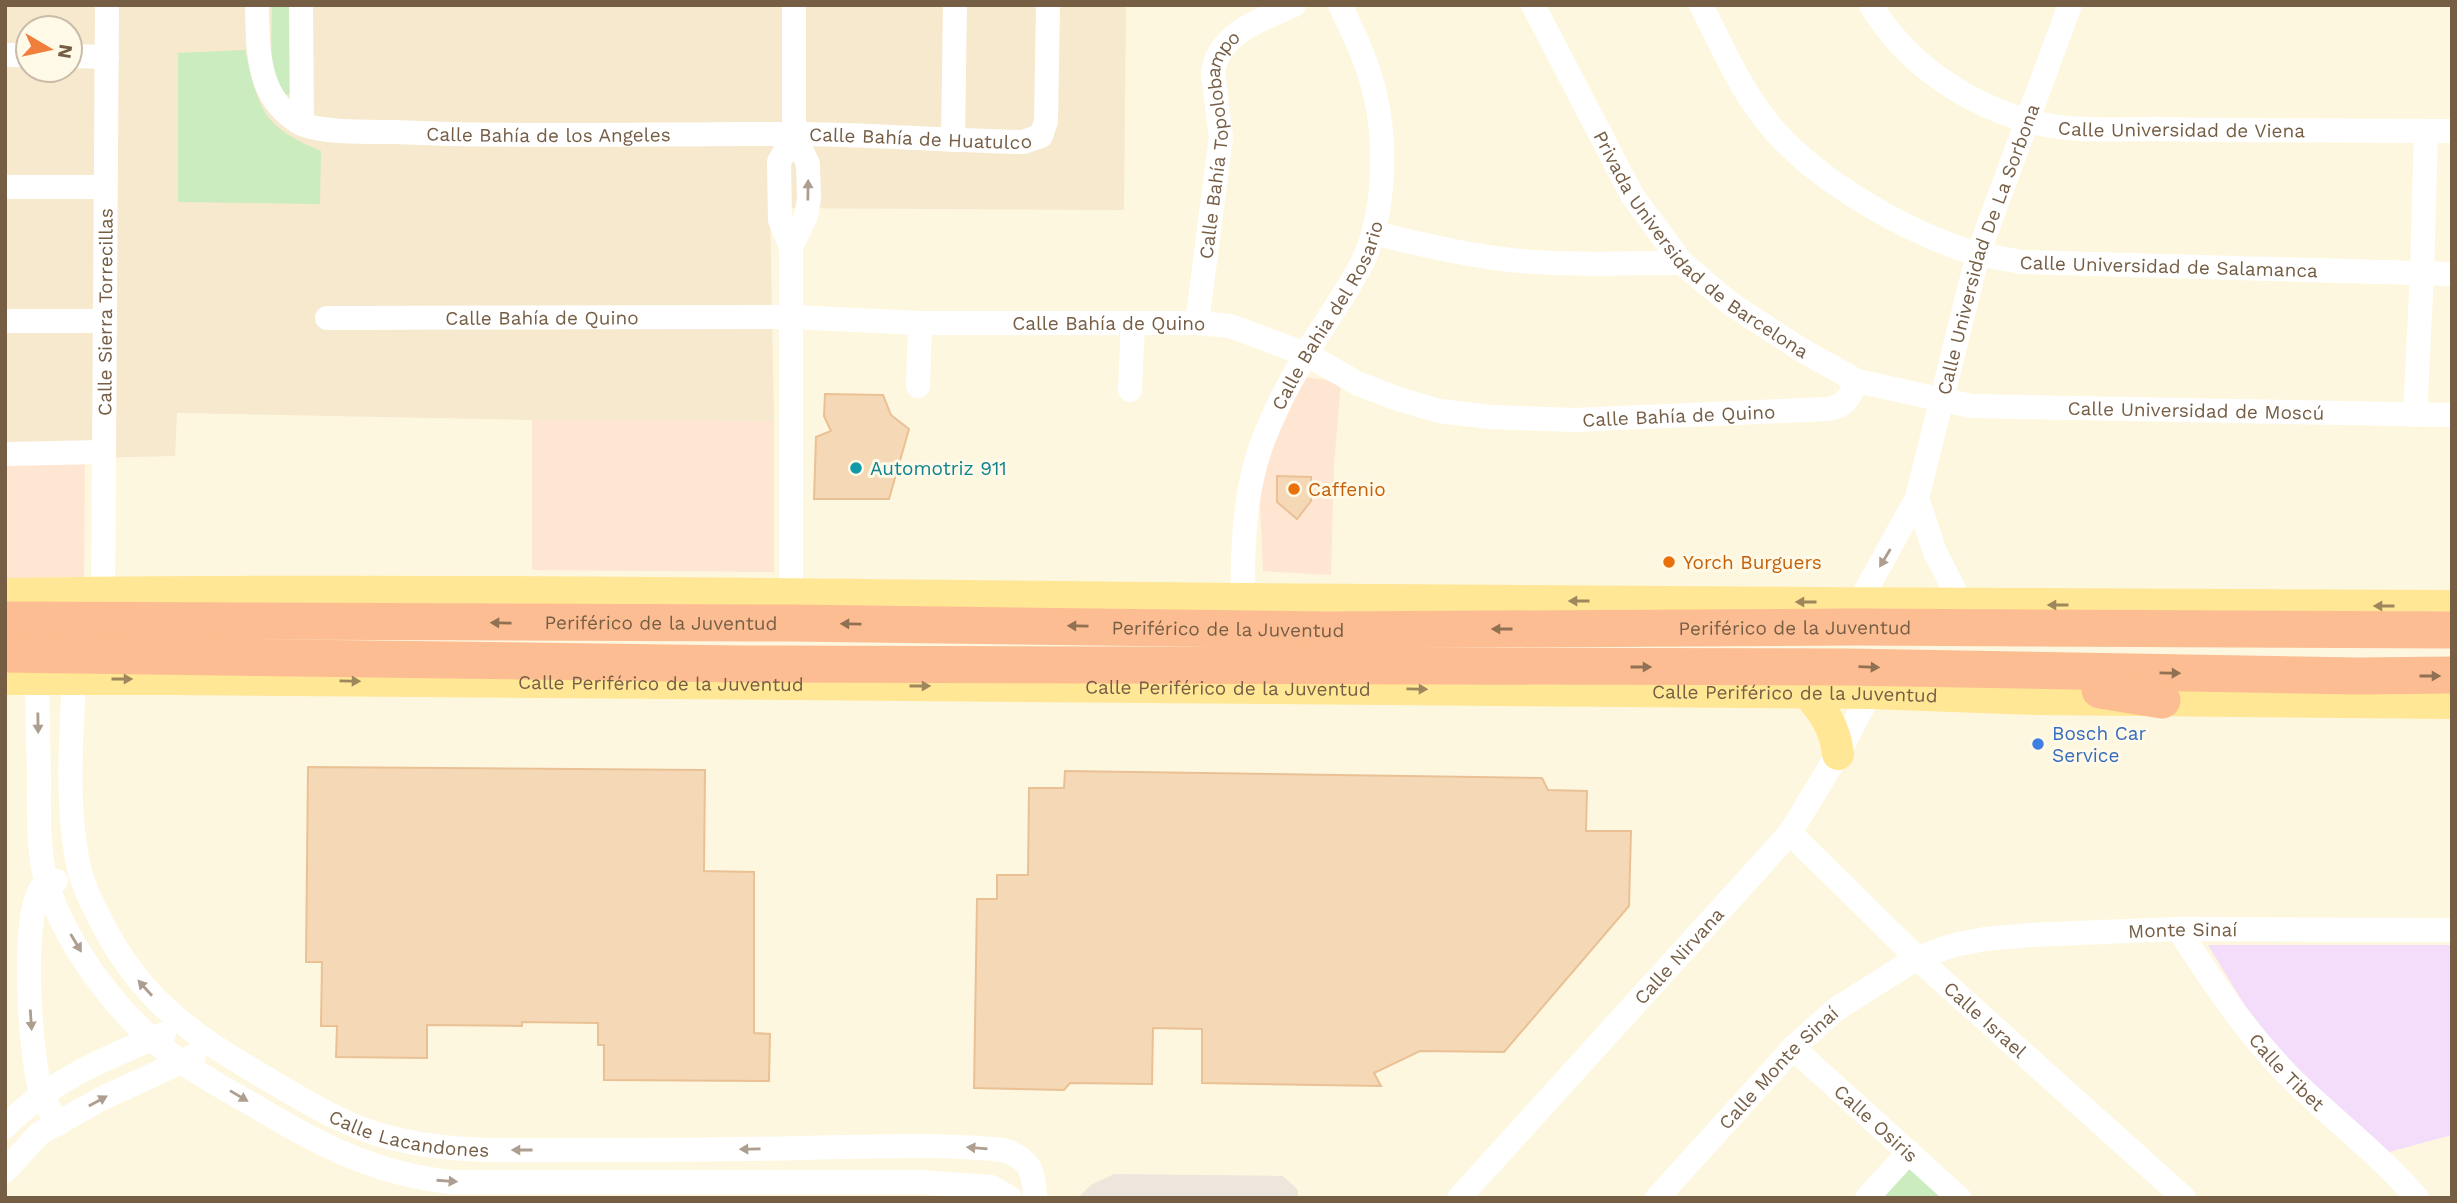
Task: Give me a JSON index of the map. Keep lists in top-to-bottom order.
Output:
{
  "streets": {
    "highway": ["Periférico de la Juventud"],
    "main road": ["Calle Periférico de la Juventud"],
    "street": [
      "Calle Universidad de Viena",
      "Calle Bahía de los Angeles",
      "Calle Bahía de Huatulco",
      "Calle Bahía Topolobampo",
      "Privada Universidad de Barcelona",
      "Calle Universidad De La Sorbona",
      "Calle Universidad de Salamanca",
      "Calle Sierra Torrecillas",
      "Calle Bahia del Rosario",
      "Calle Bahía de Quino",
      "Calle Universidad de Moscú",
      "Monte Sinaí",
      "Calle Nirvana",
      "Calle Israel",
      "Calle Monte Sinaí",
      "Calle Tibet",
      "Calle Osiris",
      "Calle Lacandones"
    ]
  },
  "crossings": [
    ["Calle Universidad de Viena", "Calle Universidad De La Sorbona"],
    ["Calle Bahía de los Angeles", "Calle Bahía de Huatulco"],
    ["Calle Bahía de Huatulco", "Calle Bahía de Quino"],
    ["Calle Bahía de Huatulco", "Periférico de la Juventud"],
    ["Calle Bahía Topolobampo", "Calle Bahía de Quino"],
    ["Privada Universidad de Barcelona", "Calle Universidad De La Sorbona"],
    ["Privada Universidad de Barcelona", "Calle Bahía de Quino"],
    ["Privada Universidad de Barcelona", "Calle Universidad de Moscú"],
    ["Calle Universidad De La Sorbona", "Calle Universidad de Salamanca"],
    ["Calle Universidad De La Sorbona", "Calle Universidad de Moscú"],
    ["Calle Universidad De La Sorbona", "Periférico de la Juventud"],
    ["Calle Sierra Torrecillas", "Periférico de la Juventud"],
    ["Calle Bahia del Rosario", "Calle Bahía de Quino"],
    ["Calle Bahia del Rosario", "Periférico de la Juventud"],
    ["Periférico de la Juventud", "Calle Periférico de la Juventud"],
    ["Periférico de la Juventud", "Calle Lacandones"],
    ["Calle Periférico de la Juventud", "Calle Nirvana"],
    ["Calle Periférico de la Juventud", "Calle Lacandones"],
    ["Monte Sinaí", "Calle Israel"],
    ["Monte Sinaí", "Calle Monte Sinaí"],
    ["Monte Sinaí", "Calle Tibet"],
    ["Calle Nirvana", "Calle Israel"],
    ["Calle Israel", "Calle Monte Sinaí"],
    ["Calle Monte Sinaí", "Calle Osiris"]
  ],
  "one_way": ["Calle Periférico de la Juventud"],
  "places": [
    "Automotriz 911",
    "Caffenio",
    "Yorch Burguers",
    "Bosch Car Service"
  ],
  "north": "right"
}
